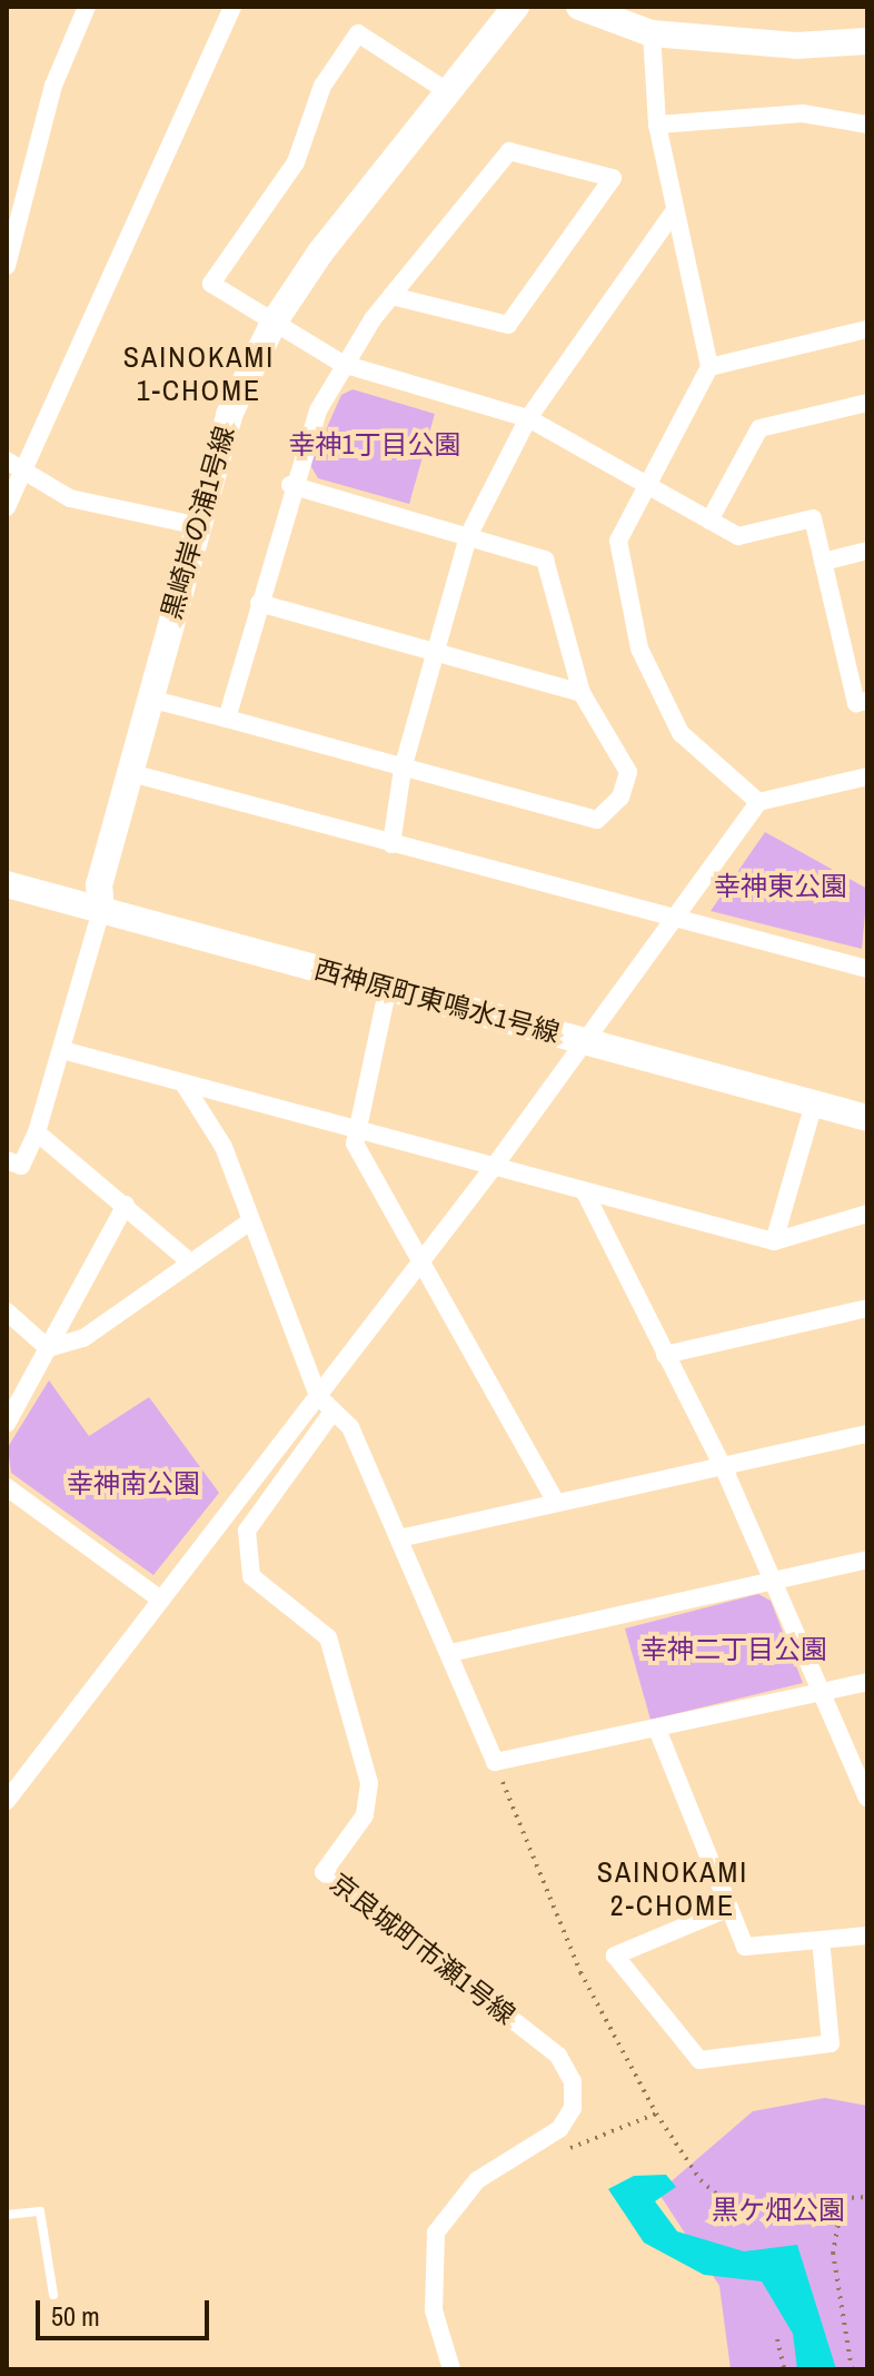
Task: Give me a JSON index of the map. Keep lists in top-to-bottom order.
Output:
{
  "streets": {
    "street": ["黒崎岸の浦1号線", "西神原町東鳴水1号線", "京良城町市瀬1号線"]
  },
  "crossings": [
    ["黒崎岸の浦1号線", "西神原町東鳴水1号線"]
  ],
  "districts": ["SAINOKAMI 1-CHOME", "SAINOKAMI 2-CHOME"],
  "parks": [
    "幸神1丁目公園",
    "幸神東公園",
    "幸神南公園",
    "幸神二丁目公園",
    "黒ケ畑公園"
  ],
  "scale_bar": "50 m"
}
